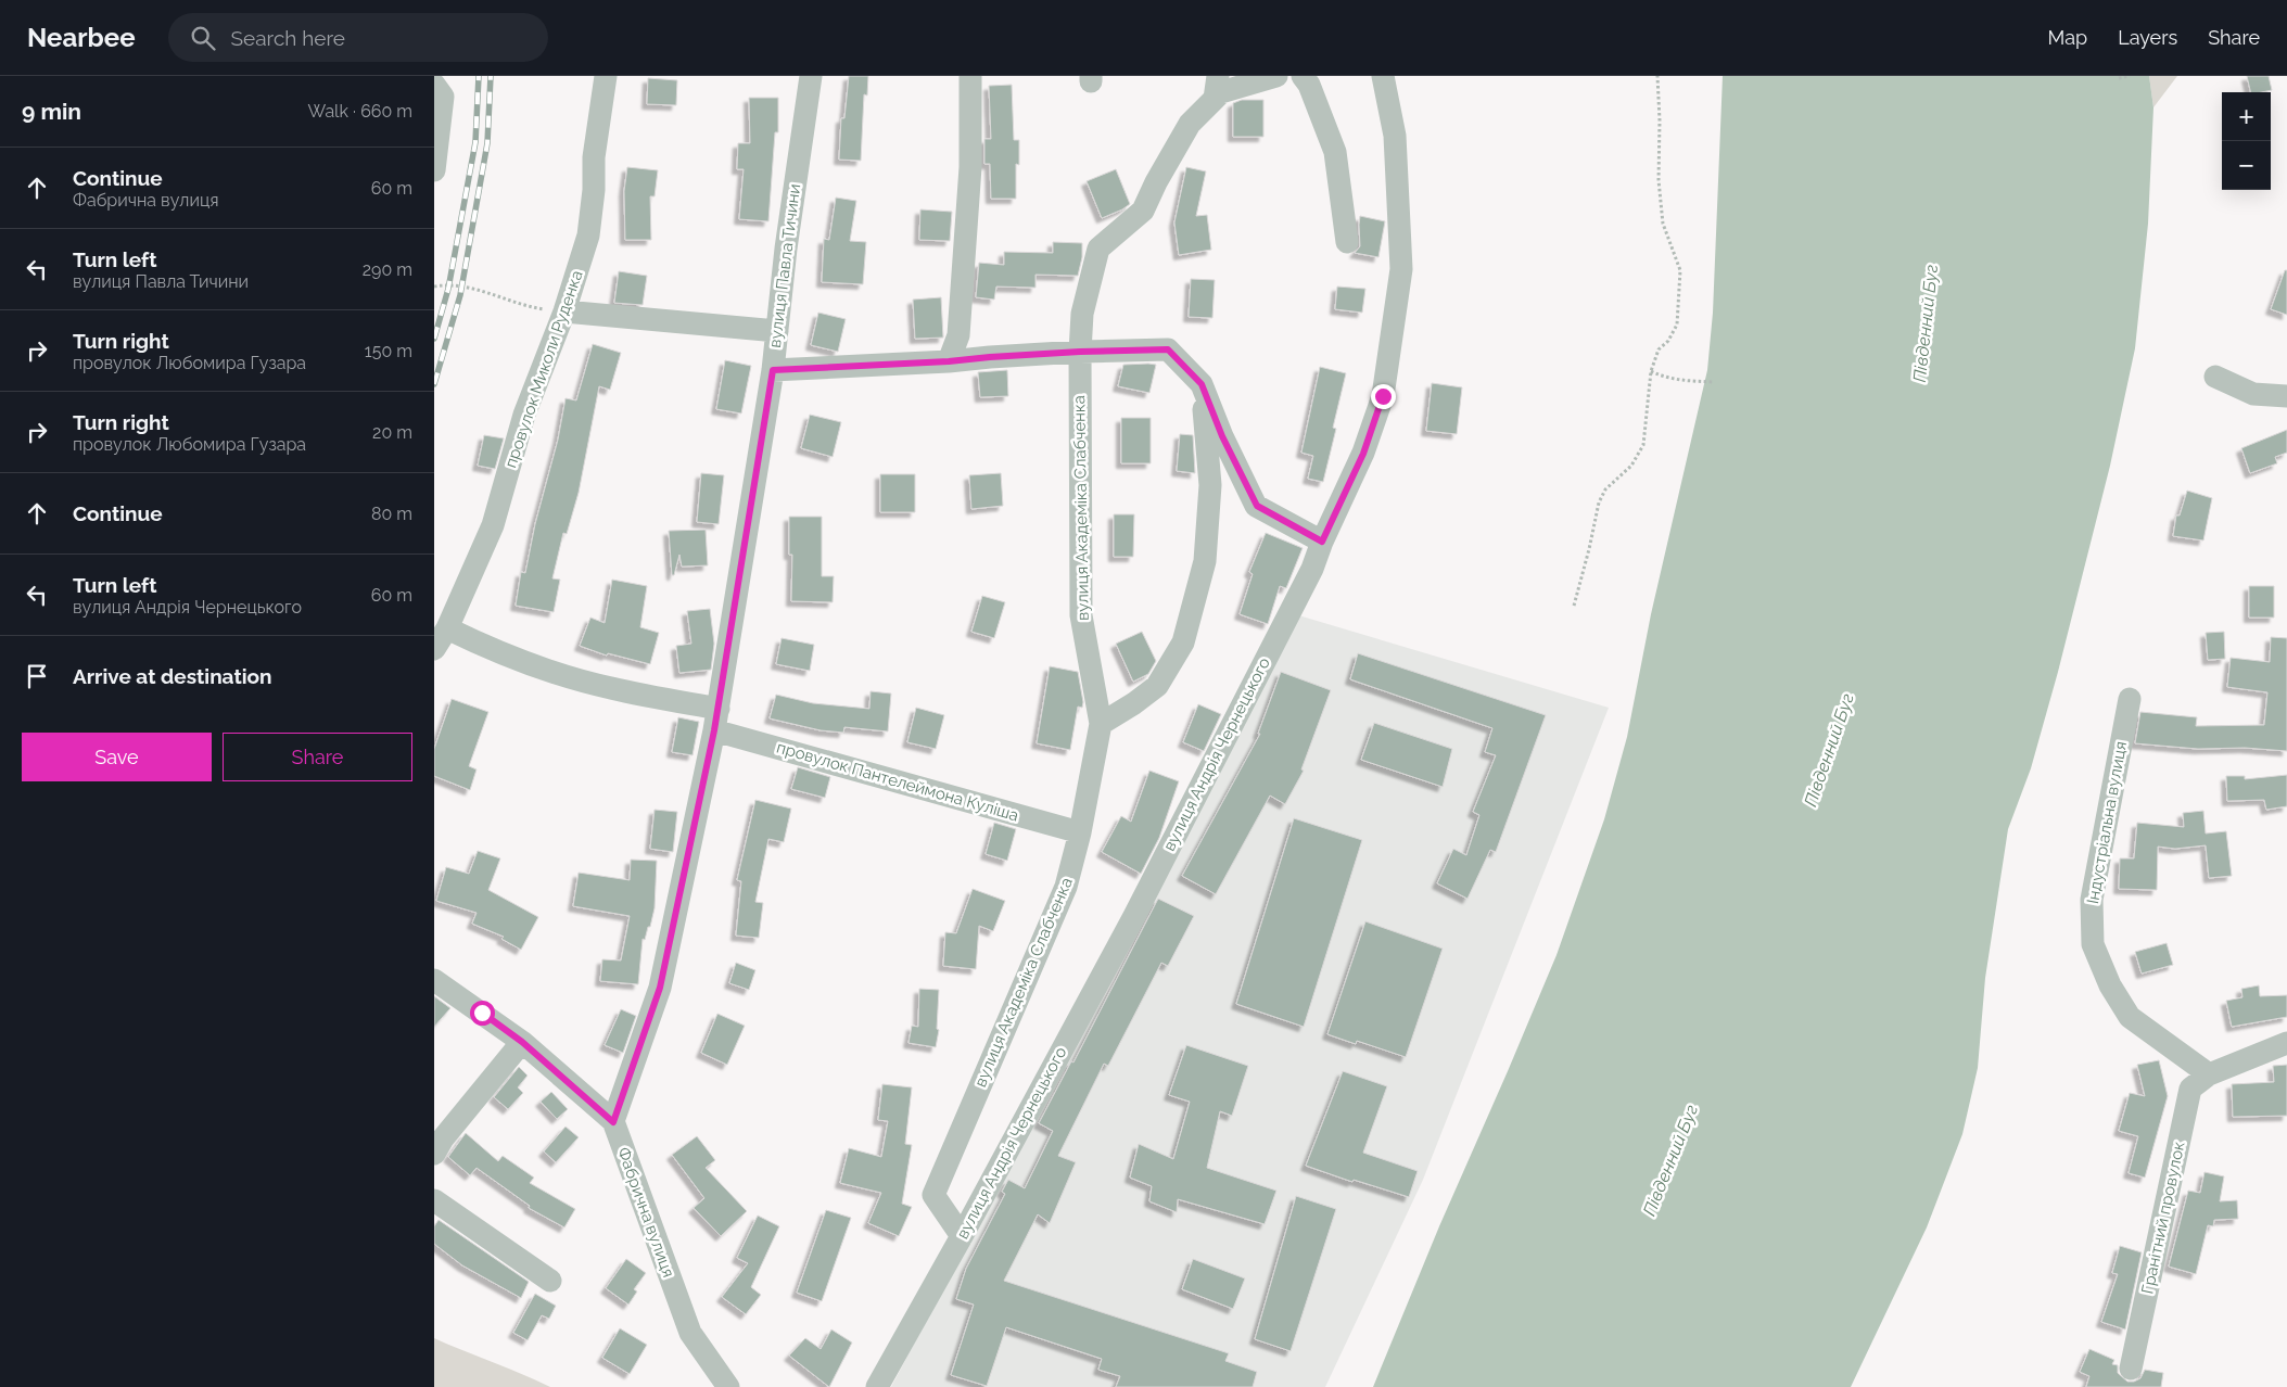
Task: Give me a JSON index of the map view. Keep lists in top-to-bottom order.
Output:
{
  "streets": {
    "street": [
      "вулиця Павла Тичини",
      "провулок Миколи Руденка",
      "вулиця Академіка Слабченка",
      "вулиця Андрія Чернецького",
      "провулок Пантелеймона Куліша",
      "Індустріальна вулиця",
      "Фабрична вулиця",
      "Гранітний провулок"
    ]
  },
  "crossings": [
    ["вулиця Павла Тичини", "провулок Пантелеймона Куліша"],
    ["вулиця Павла Тичини", "Фабрична вулиця"],
    ["провулок Миколи Руденка", "провулок Пантелеймона Куліша"],
    ["вулиця Академіка Слабченка", "вулиця Андрія Чернецького"],
    ["вулиця Академіка Слабченка", "провулок Пантелеймона Куліша"],
    ["Індустріальна вулиця", "Гранітний провулок"]
  ],
  "water": ["Південний Буг"],
  "page": {
    "header": "Nearbee",
    "search": "Search here",
    "nav": ["Map", "Layers", "Share"],
    "heading": ["9 min", "Walk · 660 m"],
    "map_buttons": ["+", "−"],
    "list": [
      ["Continue", "Фабрична вулиця", "60 m"],
      ["Turn left", "вулиця Павла Тичини", "290 m"],
      ["Turn right", "провулок Любомира Гузара", "150 m"],
      ["Turn right", "провулок Любомира Гузара", "20 m"],
      ["Continue", "80 m"],
      ["Turn left", "вулиця Андрія Чернецького", "60 m"],
      "Arrive at destination"
    ],
    "buttons": ["Save", "Share"]
  }
}
